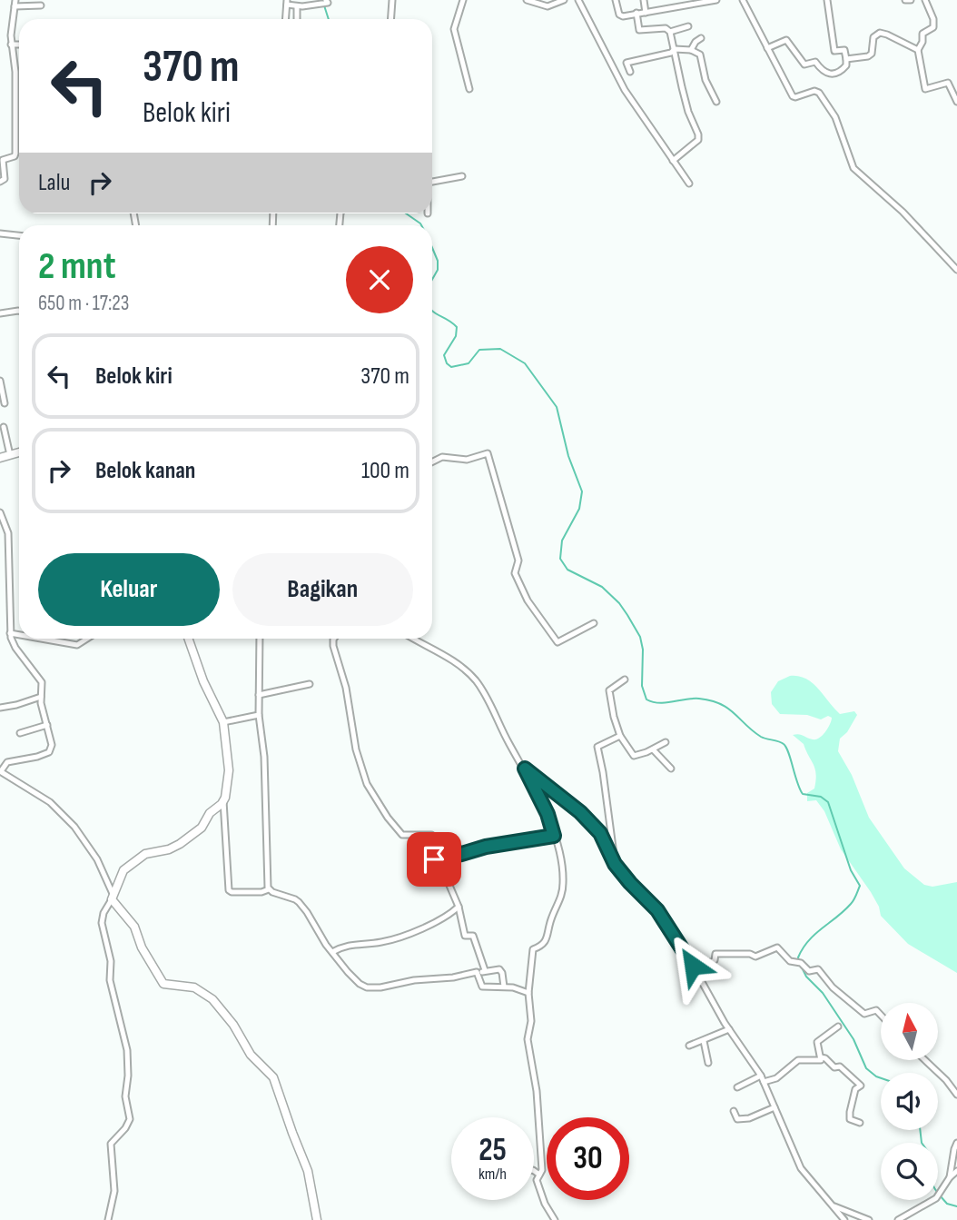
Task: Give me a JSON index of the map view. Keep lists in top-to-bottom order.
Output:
{
  "north": "top",
  "page": {
    "turn": ["370 m", "Belok kiri"],
    "then": "Lalu",
    "heading": ["2 mnt", "650 m · 17:23"],
    "list": [
      {
        "name": "Belok kiri",
        "value": "370 m"
      },
      {
        "name": "Belok kanan",
        "value": "100 m"
      }
    ],
    "buttons": ["Keluar", "Bagikan"],
    "speed": "25 km/h",
    "limit": "30"
  }
}
